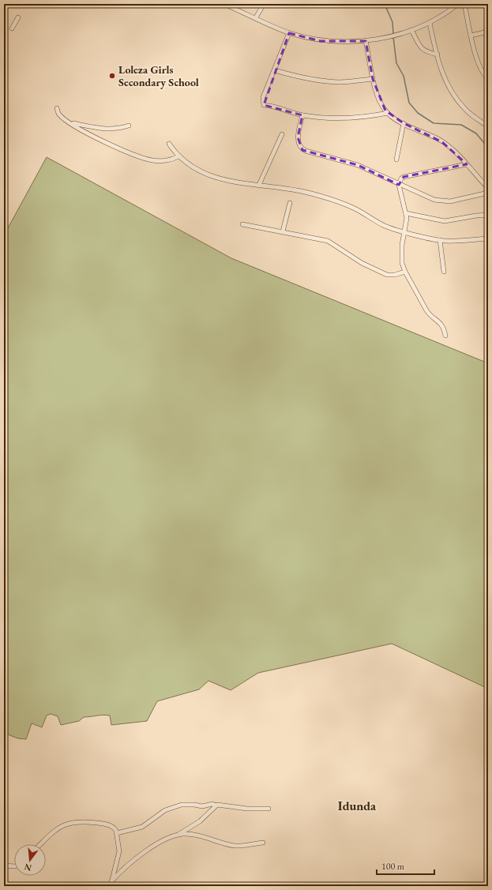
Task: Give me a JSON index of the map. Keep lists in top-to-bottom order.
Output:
{
  "districts": ["Idunda"],
  "places": ["Loleza Girls Secondary School"],
  "scale_bar": "100 m",
  "north": "bottom"
}
